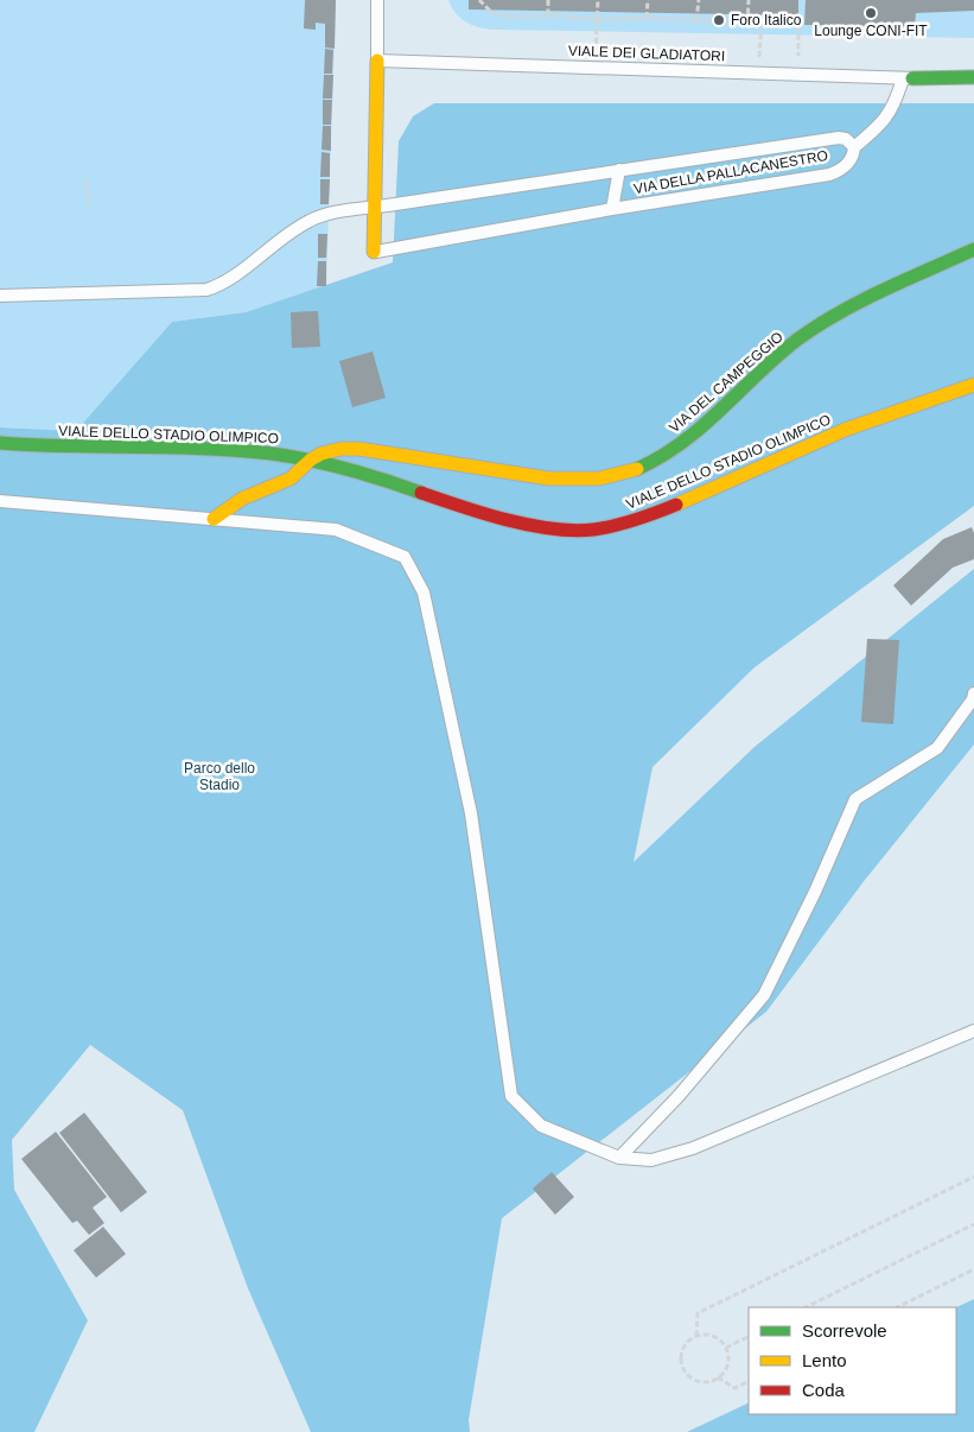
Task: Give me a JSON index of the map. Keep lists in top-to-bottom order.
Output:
{
  "streets": {
    "street": [
      "VIALE DEI GLADIATORI",
      "VIA DELLA PALLACANESTRO",
      "VIA DEL CAMPEGGIO",
      "VIALE DELLO STADIO OLIMPICO"
    ]
  },
  "crossings": [
    ["VIALE DEI GLADIATORI", "VIA DELLA PALLACANESTRO"],
    ["VIA DEL CAMPEGGIO", "VIALE DELLO STADIO OLIMPICO"]
  ],
  "parks": ["Parco dello Stadio"],
  "places": ["Lounge CONI-FIT", "Foro Italico"],
  "legend": ["Scorrevole", "Lento", "Coda"]
}
